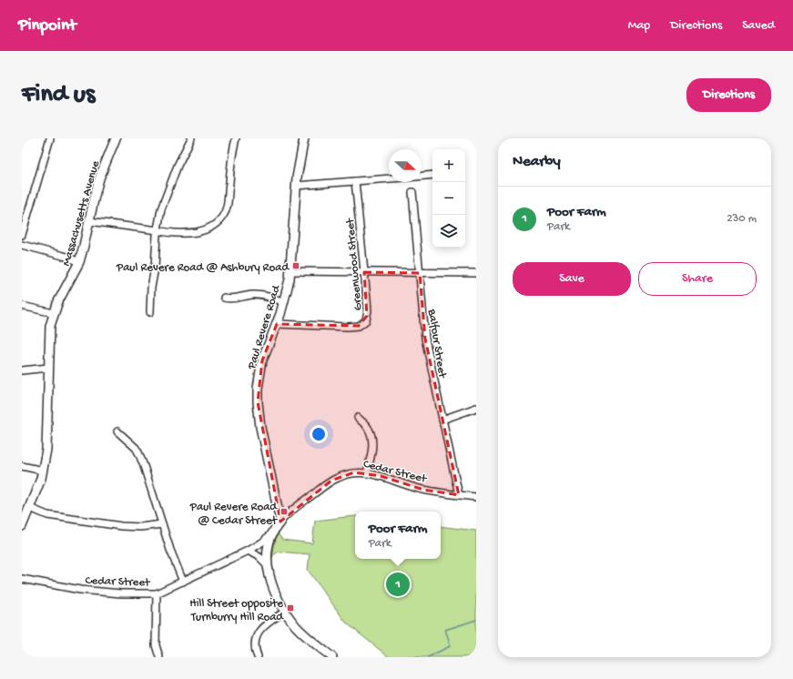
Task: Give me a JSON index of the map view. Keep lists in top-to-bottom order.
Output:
{
  "streets": {
    "street": [
      "Massachusetts Avenue",
      "Greenwood Street",
      "Paul Revere Road",
      "Balfour Street",
      "Cedar Street"
    ]
  },
  "crossings": [
    ["Greenwood Street", "Paul Revere Road"],
    ["Paul Revere Road", "Cedar Street"],
    ["Balfour Street", "Cedar Street"]
  ],
  "places": {
    "transit": ["Paul Revere Road @ Ashbury Road", "Paul Revere Road @ Cedar Street", "Hill Street opposite Turnburry Hill Road"]
  },
  "north": "right",
  "page": {
    "header": "Pinpoint",
    "nav": ["Map", "Directions", "Saved"],
    "buttons": [
      "Directions",
      ["Save", "Share"]
    ],
    "title": "Find us",
    "heading": "Nearby",
    "map_buttons": ["+", "−"],
    "list": [
      {
        "mark": "1",
        "name": "Poor Farm",
        "note": "Park",
        "value": "230 m"
      }
    ],
    "popup": ["Poor Farm", "Park"],
    "pins": "1"
  }
}
